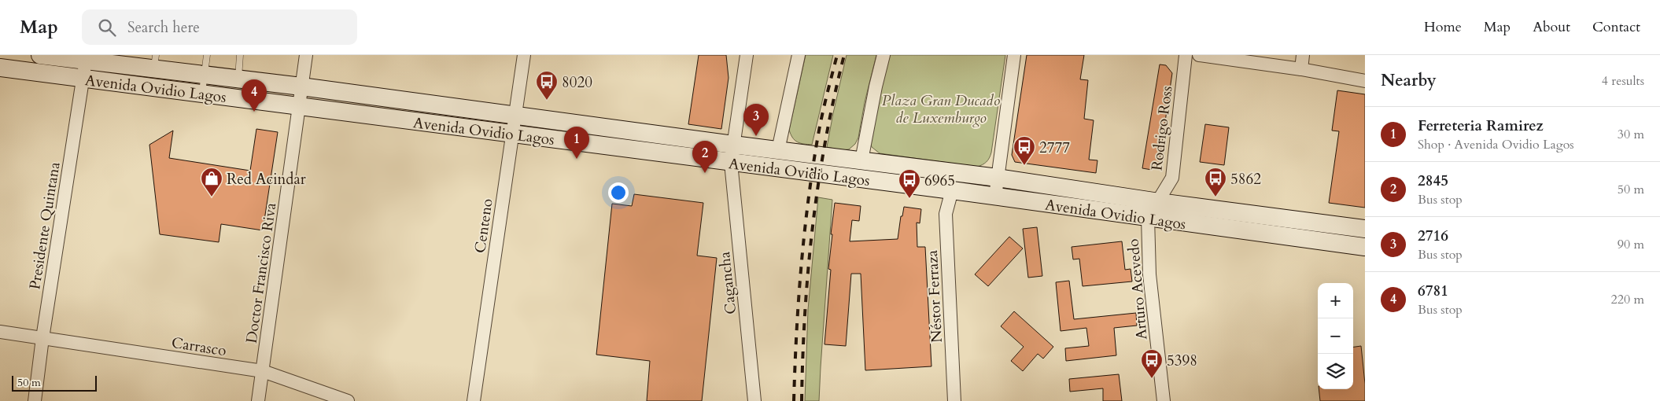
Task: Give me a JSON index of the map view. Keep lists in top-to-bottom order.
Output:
{
  "streets": {
    "main road": ["Avenida Ovidio Lagos"],
    "street": [
      "Rodrigo Ross",
      "Presidente Quintana",
      "Centeno",
      "Doctor Francisco Riva",
      "Cagancha",
      "Arturo Acevedo",
      "Néstor Ferraza",
      "Carrasco"
    ]
  },
  "crossings": [
    ["Avenida Ovidio Lagos", "Rodrigo Ross"],
    ["Avenida Ovidio Lagos", "Presidente Quintana"],
    ["Avenida Ovidio Lagos", "Centeno"],
    ["Avenida Ovidio Lagos", "Doctor Francisco Riva"],
    ["Avenida Ovidio Lagos", "Cagancha"],
    ["Avenida Ovidio Lagos", "Arturo Acevedo"],
    ["Avenida Ovidio Lagos", "Néstor Ferraza"],
    ["Rodrigo Ross", "Arturo Acevedo"],
    ["Presidente Quintana", "Carrasco"],
    ["Doctor Francisco Riva", "Carrasco"]
  ],
  "parks": ["Plaza Gran Ducado de Luxemburgo"],
  "places": {
    "bus stop": [
      "8020",
      "2777",
      "5862",
      "6965",
      "5398"
    ],
    "shop": ["Red Acindar"]
  },
  "scale_bar": "50 m",
  "page": {
    "header": "Map",
    "search": "Search here",
    "nav": [
      "Home",
      "Map",
      "About",
      "Contact"
    ],
    "heading": ["Nearby", "4 results"],
    "pins": [
      "4",
      "3",
      "1",
      "2"
    ],
    "list": [
      {
        "mark": "1",
        "name": "Ferreteria Ramirez",
        "note": "Shop · Avenida Ovidio Lagos",
        "value": "30 m"
      },
      {
        "mark": "2",
        "name": "2845",
        "note": "Bus stop",
        "value": "50 m"
      },
      {
        "mark": "3",
        "name": "2716",
        "note": "Bus stop",
        "value": "90 m"
      },
      {
        "mark": "4",
        "name": "6781",
        "note": "Bus stop",
        "value": "220 m"
      }
    ],
    "map_buttons": ["+", "−"],
    "scale": "50 m"
  }
}
